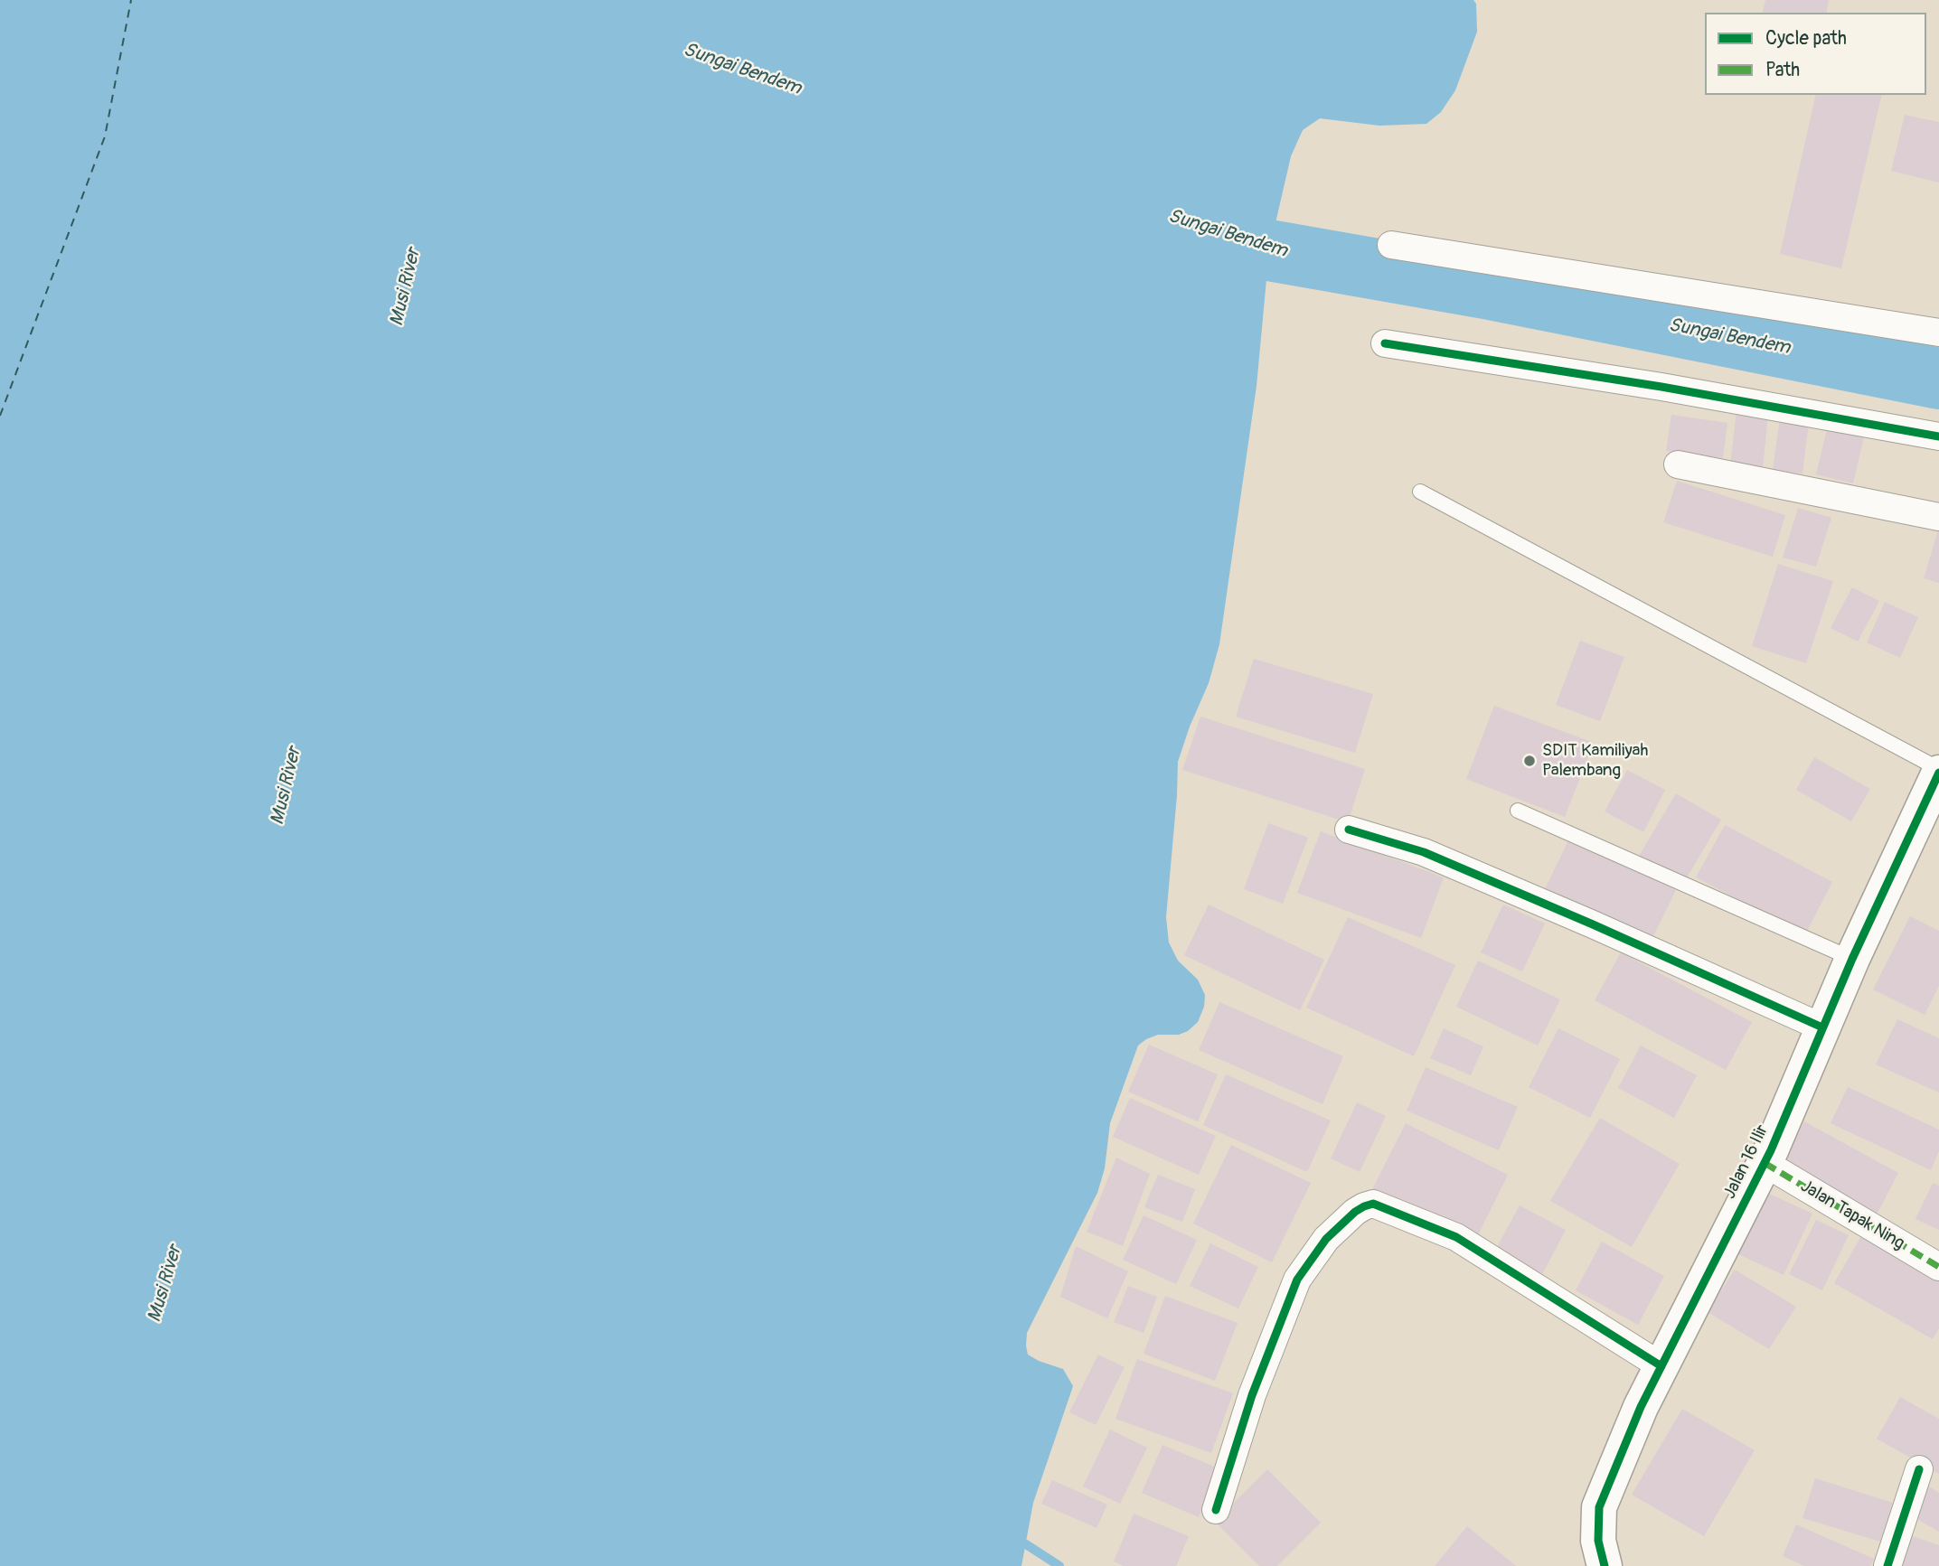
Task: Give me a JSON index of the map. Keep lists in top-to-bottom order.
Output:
{
  "streets": {
    "street": ["Jalan 16 Ilir", "Jalan Tapak Ning"]
  },
  "crossings": [
    ["Jalan 16 Ilir", "Jalan Tapak Ning"]
  ],
  "water": ["Sungai Bendem", "Musi River"],
  "places": ["SDIT Kamiliyah Palembang"],
  "legend": ["Cycle path", "Path"]
}
